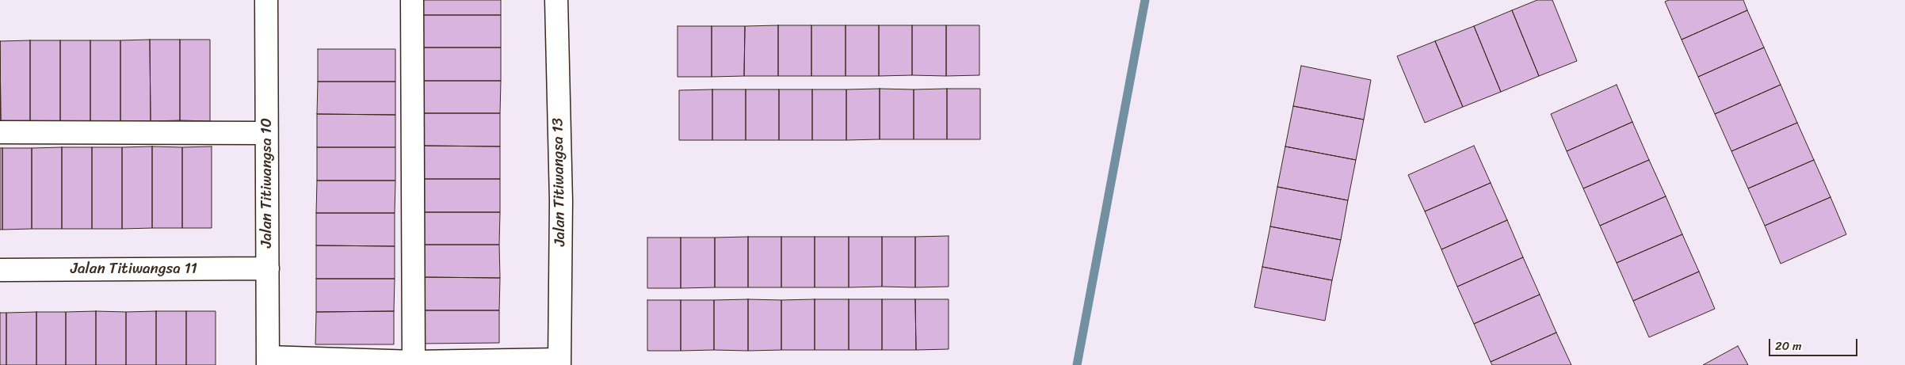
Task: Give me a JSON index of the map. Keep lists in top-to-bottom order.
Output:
{
  "streets": {
    "street": ["Jalan Titiwangsa 13", "Jalan Titiwangsa 10", "Jalan Titiwangsa 11"]
  },
  "crossings": [
    ["Jalan Titiwangsa 10", "Jalan Titiwangsa 11"]
  ],
  "scale_bar": "20 m"
}
